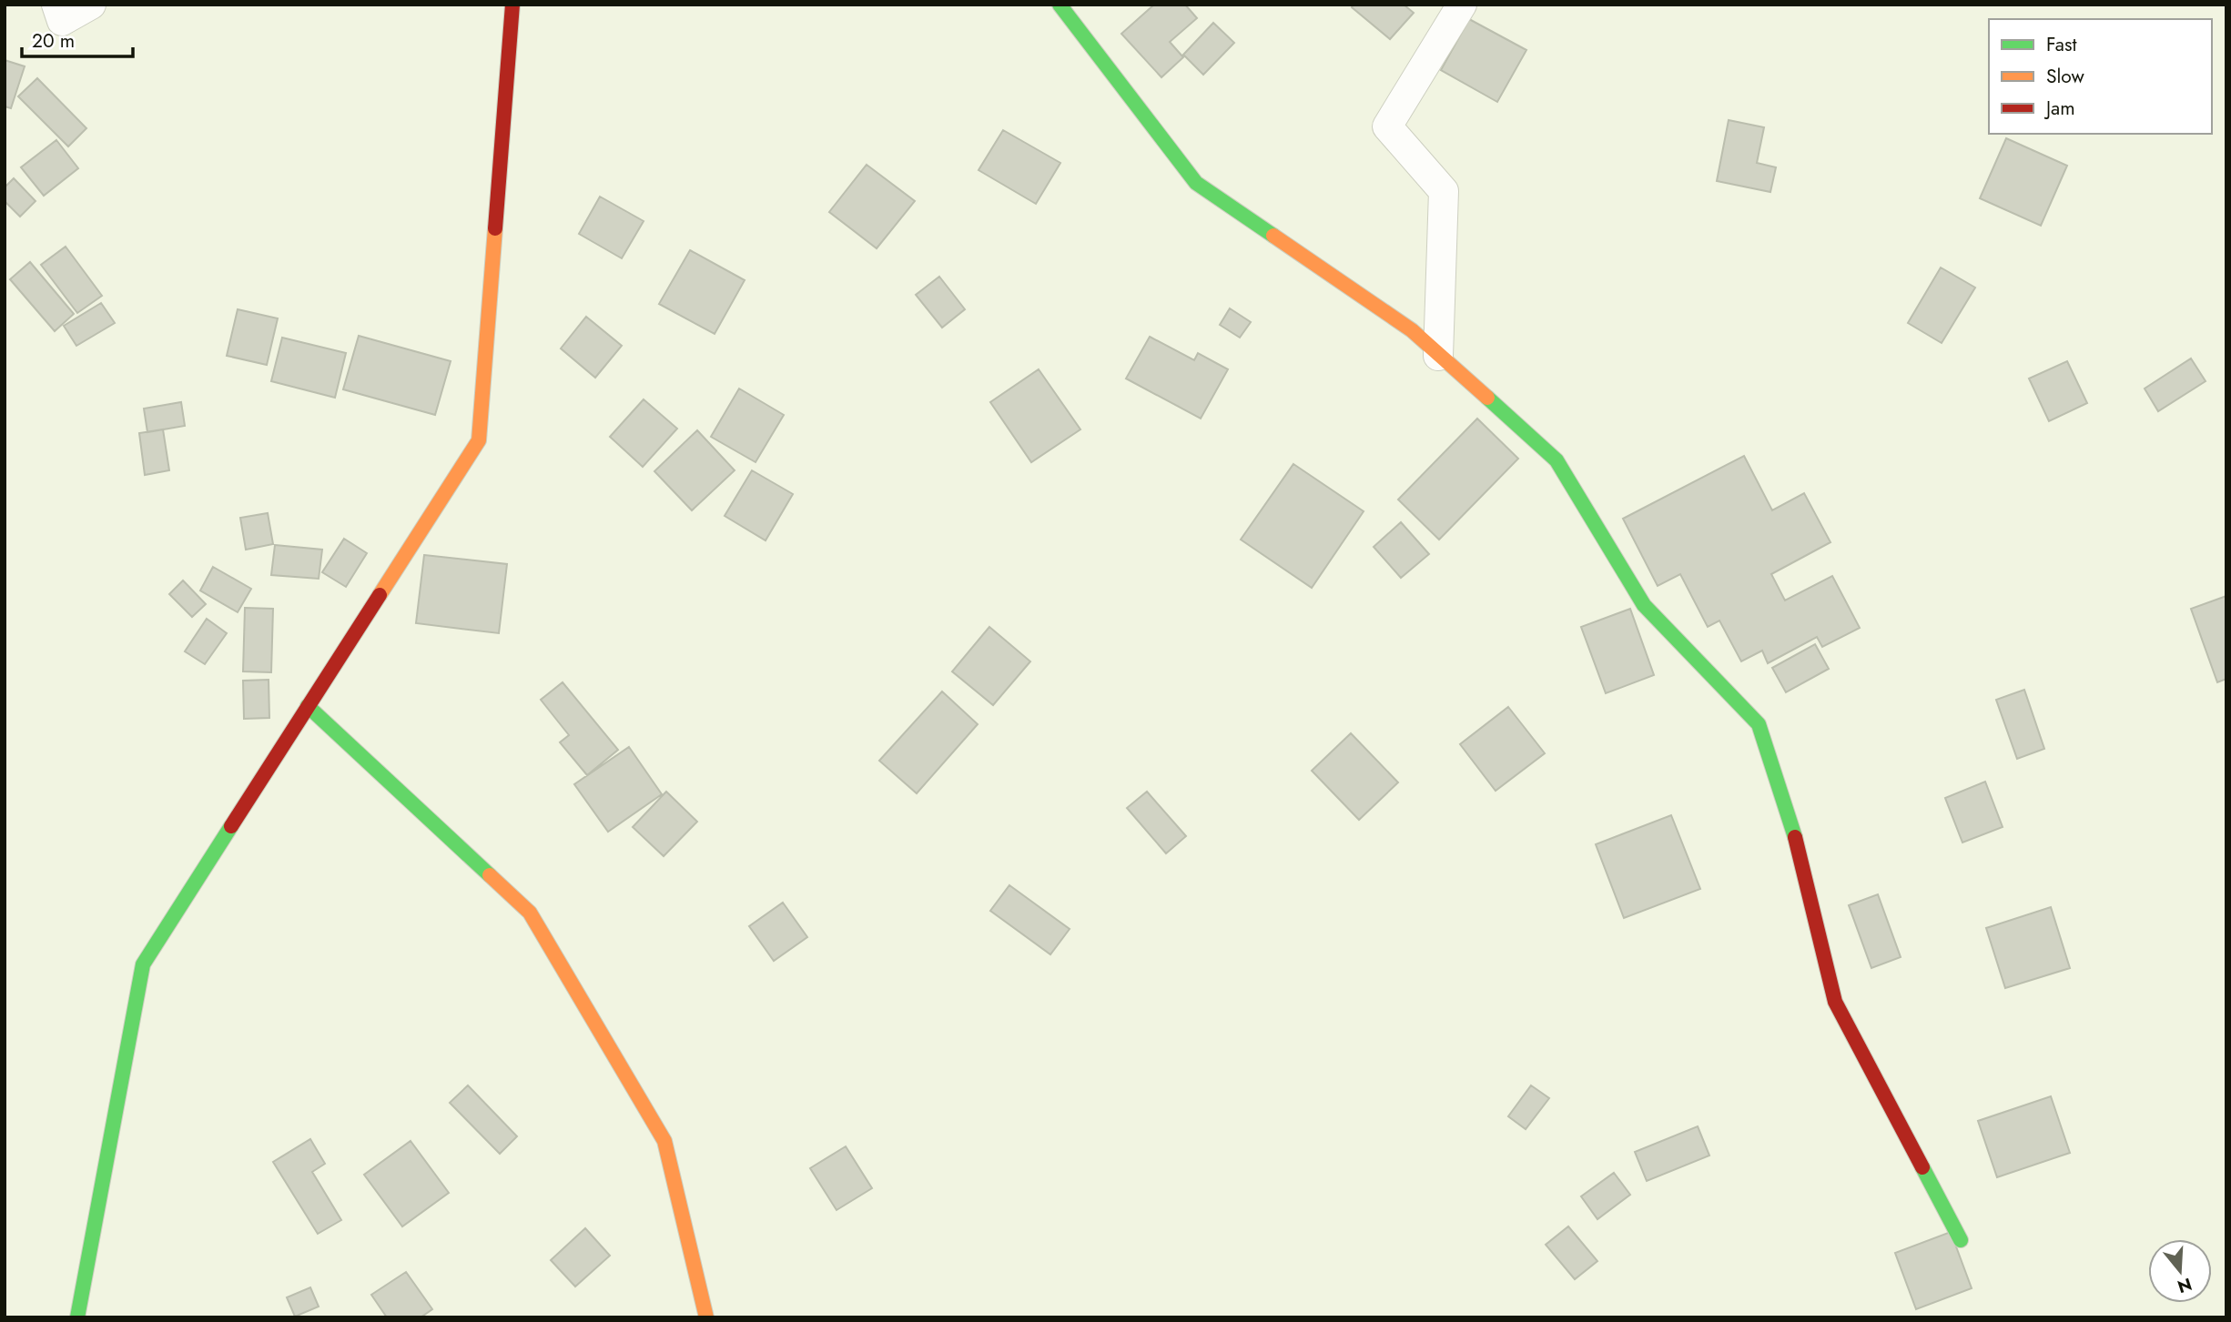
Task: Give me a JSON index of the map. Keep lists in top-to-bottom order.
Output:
{
  "legend": ["Fast", "Slow", "Jam"],
  "scale_bar": "20 m",
  "north": "bottom"
}
